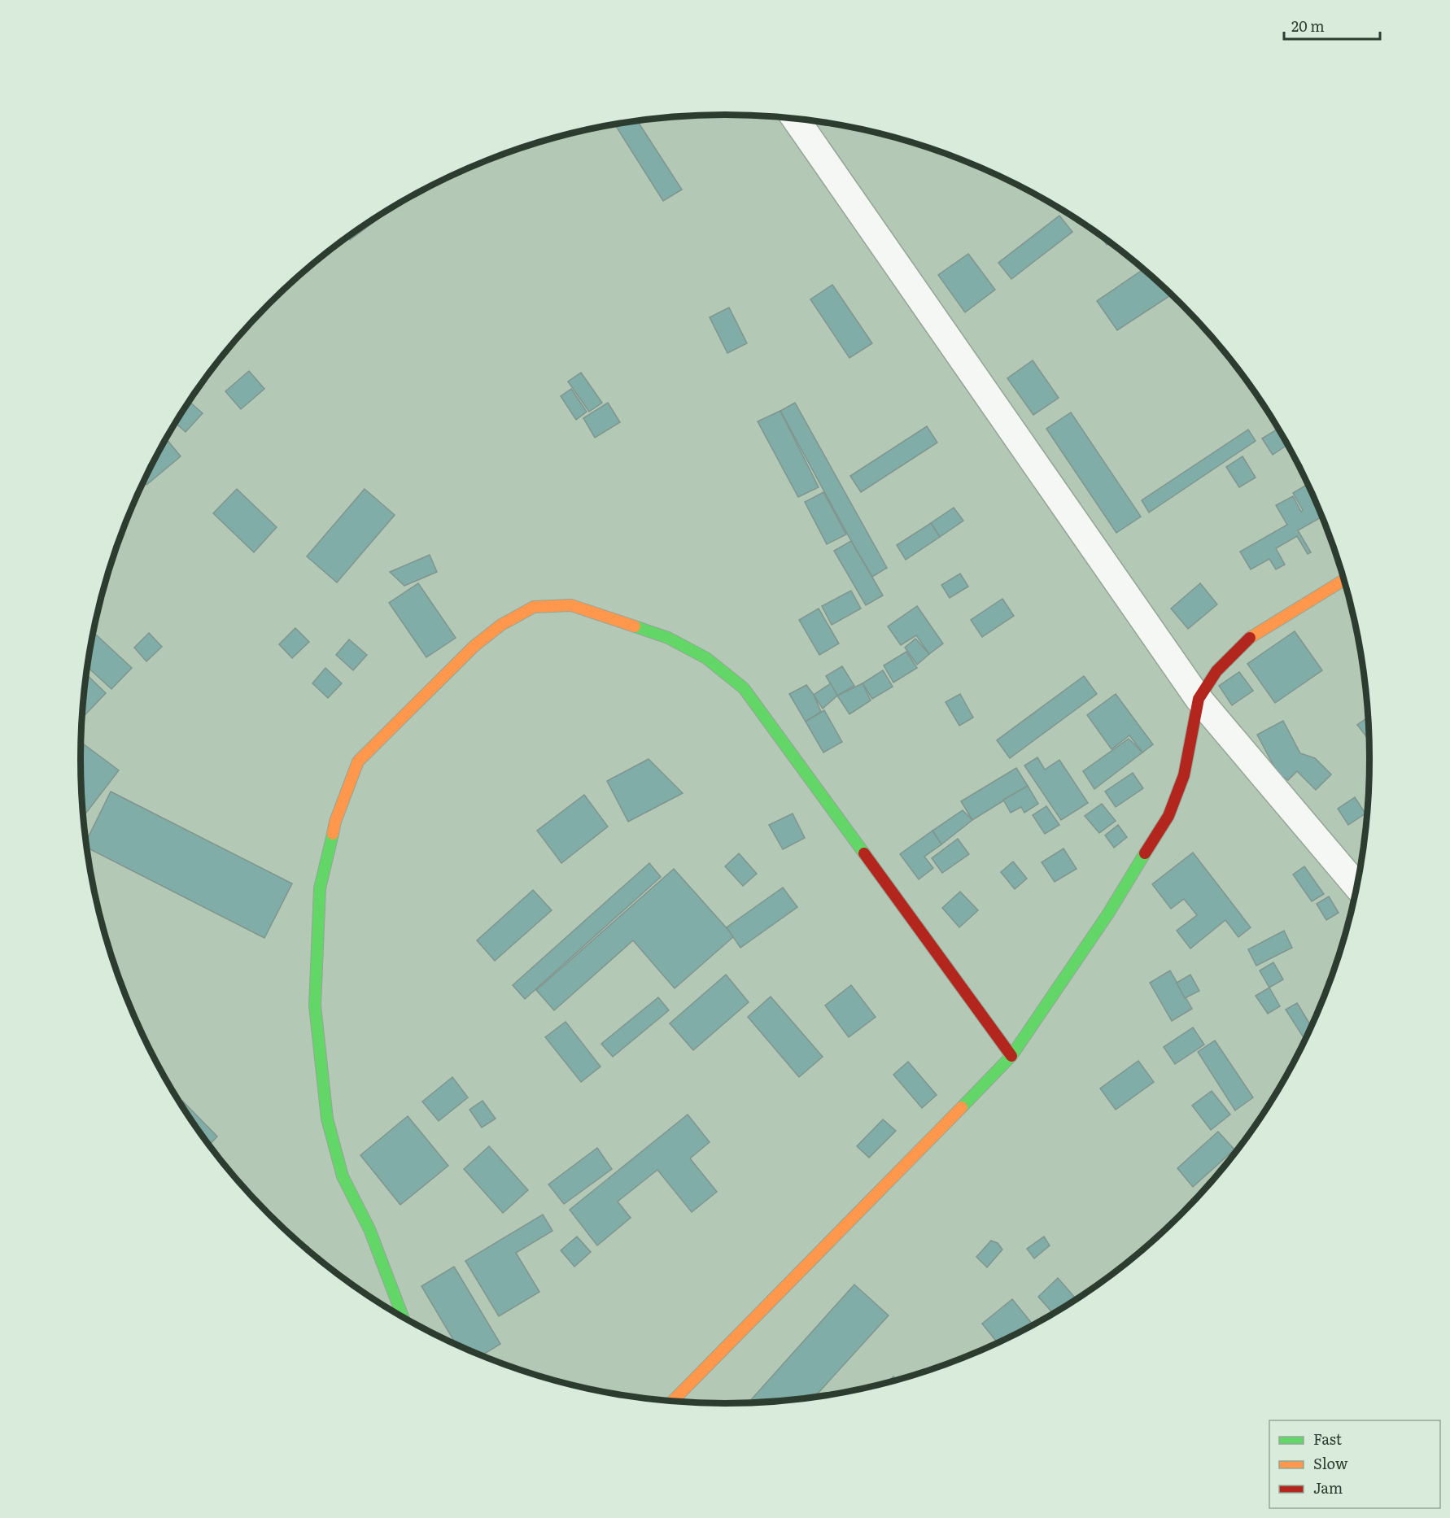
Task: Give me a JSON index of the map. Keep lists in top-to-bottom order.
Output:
{
  "legend": ["Fast", "Slow", "Jam"],
  "scale_bar": "20 m"
}
